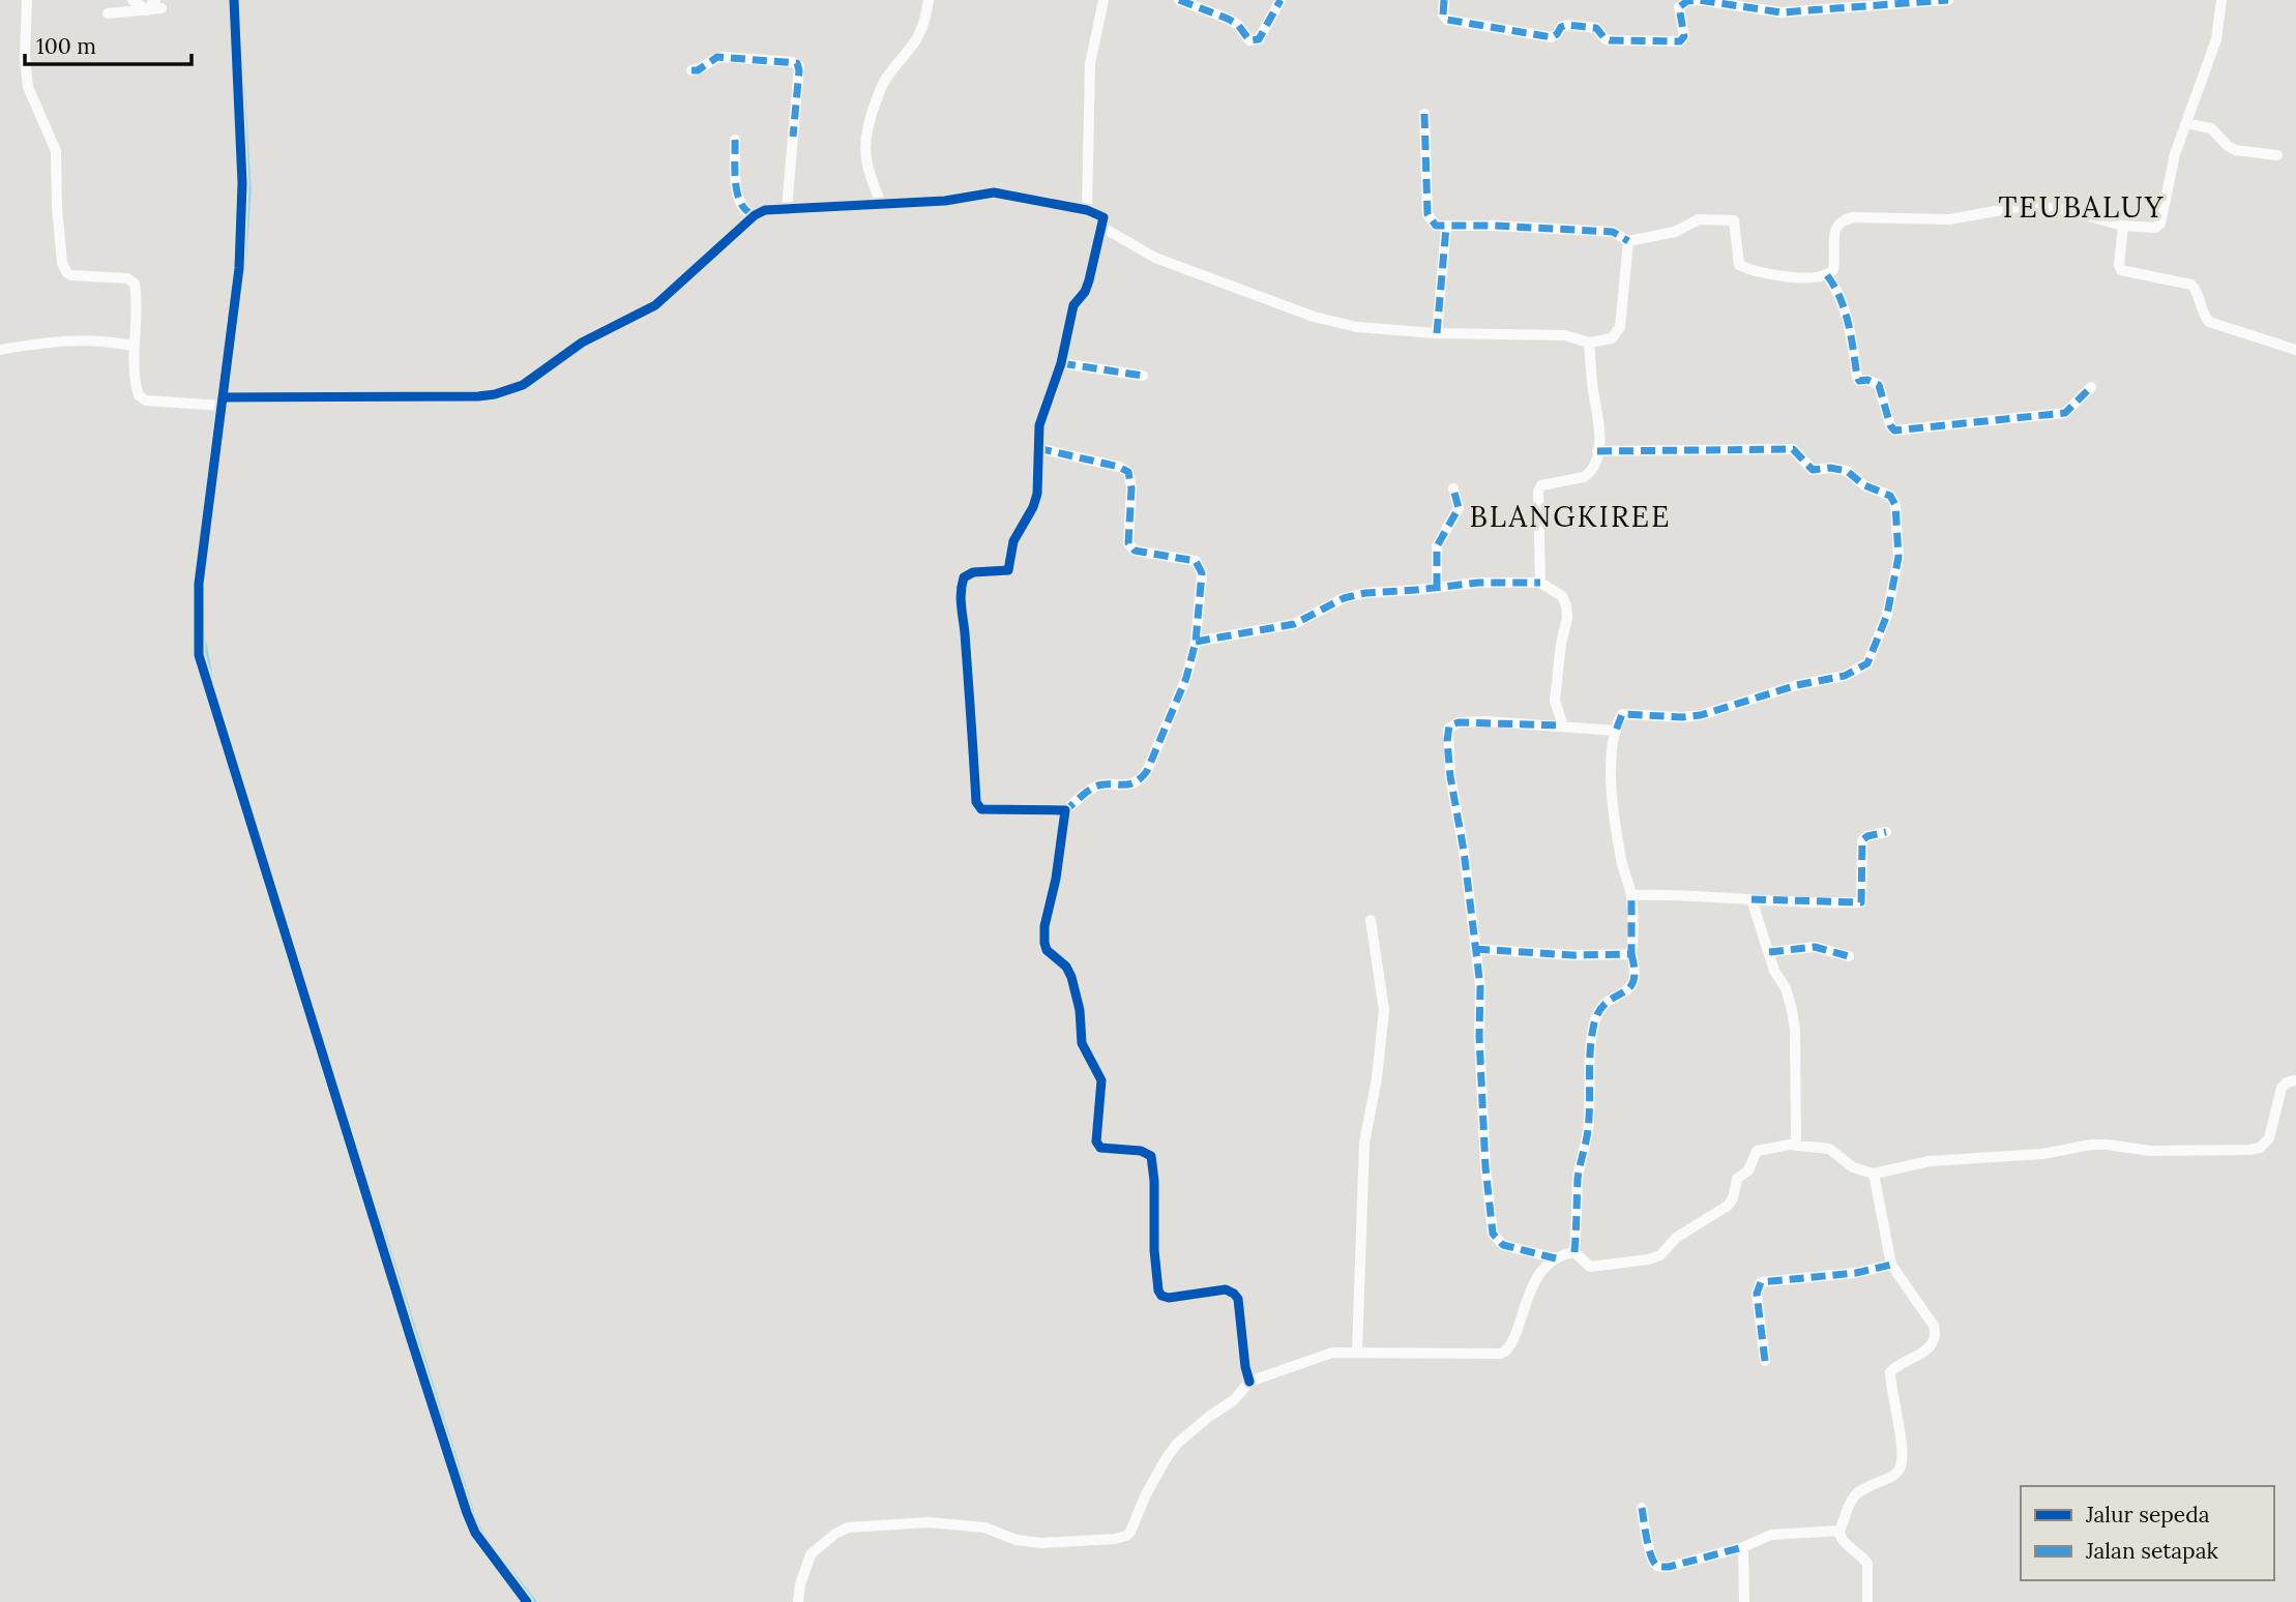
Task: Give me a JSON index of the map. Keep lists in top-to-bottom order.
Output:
{
  "districts": ["TEUBALUY", "BLANGKIREE"],
  "legend": ["Jalur sepeda", "Jalan setapak"],
  "scale_bar": "100 m"
}
